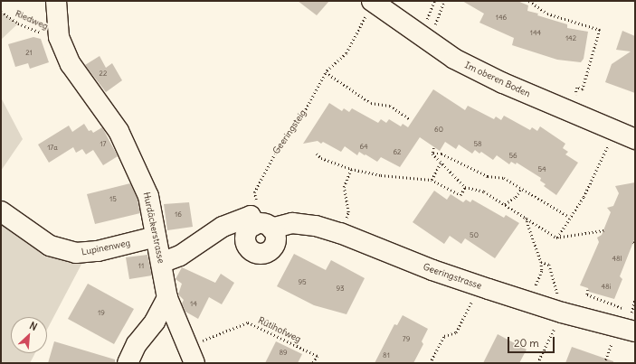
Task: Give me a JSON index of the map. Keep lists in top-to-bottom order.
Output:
{
  "streets": {
    "street": [
      "Im oberen Boden",
      "Hurdäckerstrasse",
      "Lupinenweg",
      "Geeringstrasse"
    ],
    "path": ["Riedweg", "Geeringsteig", "Rütihofweg"]
  },
  "crossings": [
    ["Riedweg", "Hurdäckerstrasse"],
    ["Hurdäckerstrasse", "Lupinenweg"],
    ["Hurdäckerstrasse", "Geeringstrasse"],
    ["Hurdäckerstrasse", "Rütihofweg"]
  ],
  "house_numbers": [
    "146",
    "144",
    "142",
    "21",
    "22",
    "60",
    "17",
    "58",
    "64",
    "17a",
    "62",
    "56",
    "54",
    "15",
    "16",
    "50",
    "48l",
    "11",
    "95",
    "48i",
    "93",
    "14",
    "19",
    "79",
    "89",
    "81"
  ],
  "scale_bar": "20 m",
  "north": "top right"
}
